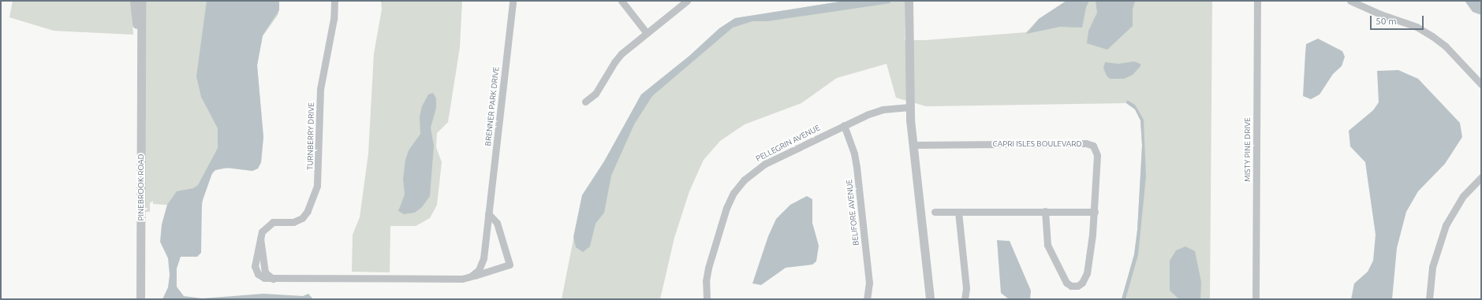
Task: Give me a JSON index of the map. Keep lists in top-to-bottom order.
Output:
{
  "streets": {
    "street": [
      "BRENNER PARK DRIVE",
      "TURNBERRY DRIVE",
      "PELLEGRIN AVENUE",
      "CAPRI ISLES BOULEVARD",
      "MISTY PINE DRIVE",
      "PINEBROOK ROAD",
      "BELIFORE AVENUE"
    ]
  },
  "crossings": [
    ["BRENNER PARK DRIVE", "TURNBERRY DRIVE"],
    ["PELLEGRIN AVENUE", "BELIFORE AVENUE"]
  ],
  "scale_bar": "50 m"
}
